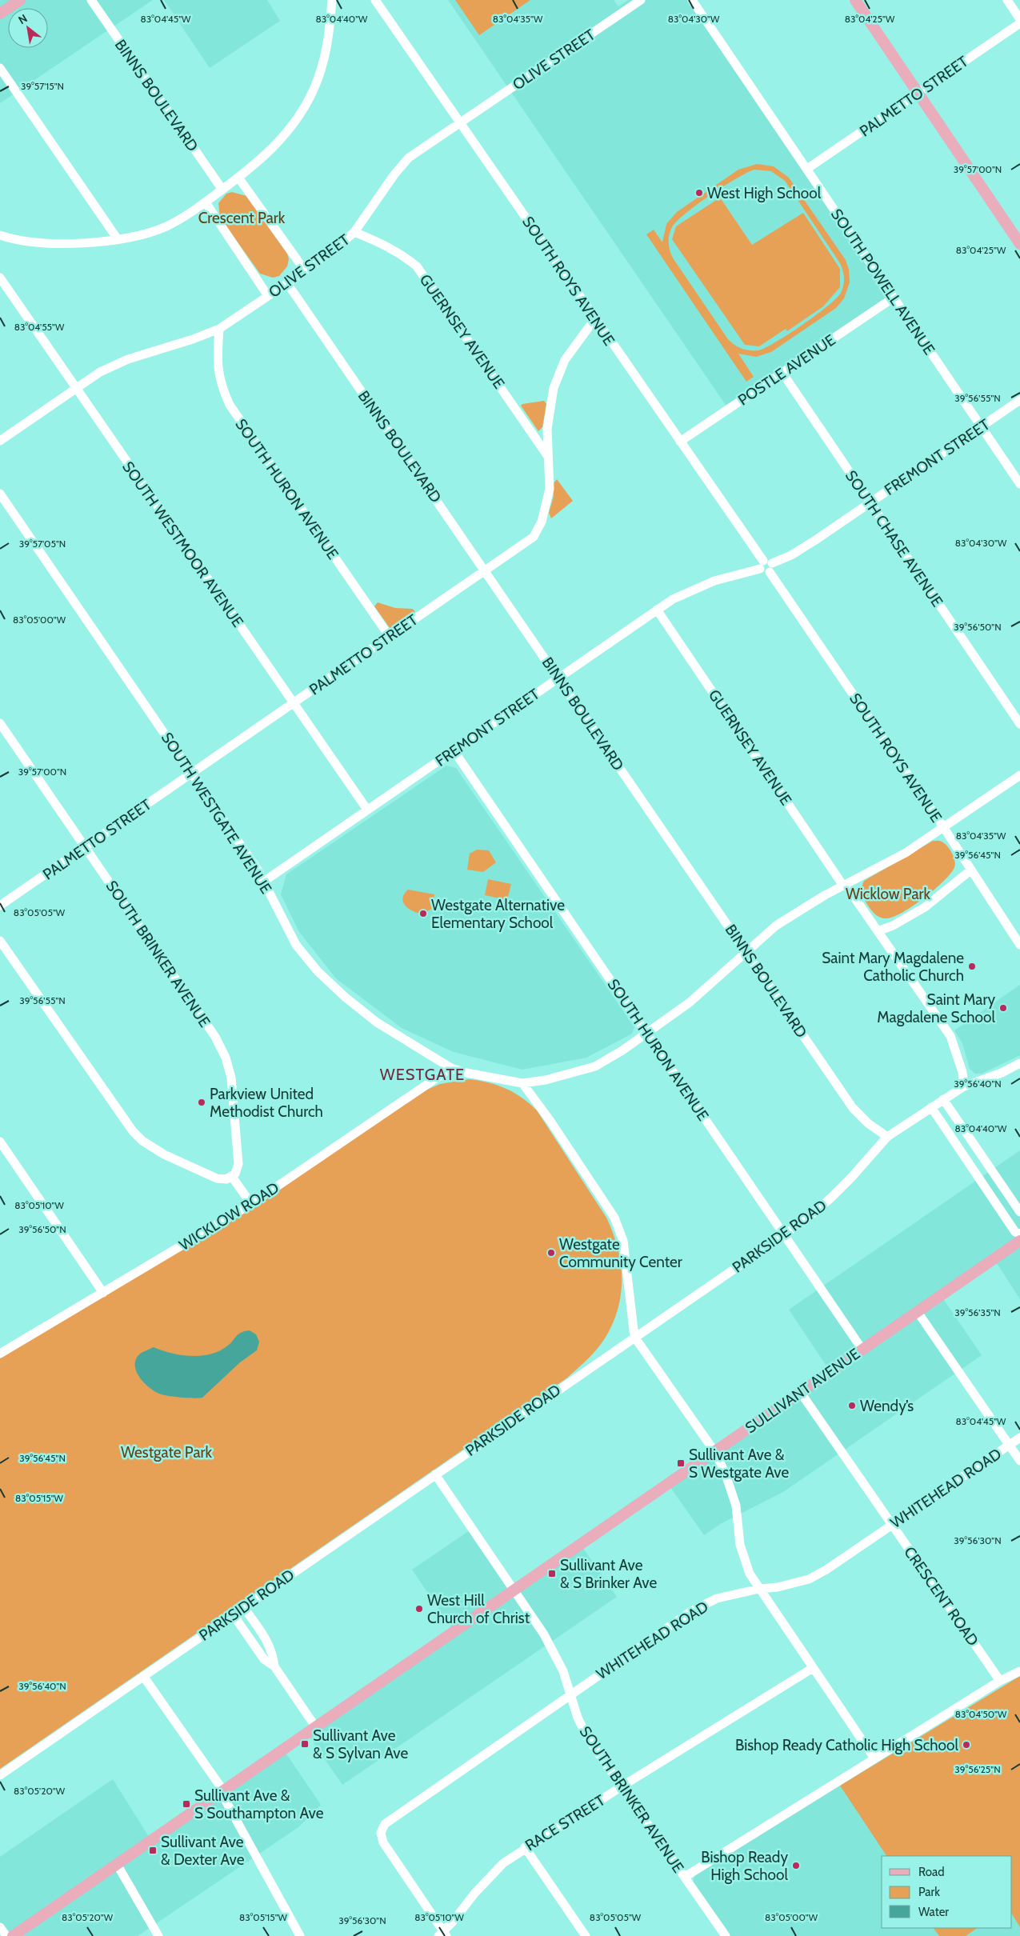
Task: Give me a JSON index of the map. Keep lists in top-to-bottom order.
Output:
{
  "streets": {
    "main road": ["SULLIVANT AVENUE"],
    "street": [
      "OLIVE STREET",
      "BINNS BOULEVARD",
      "PALMETTO STREET",
      "SOUTH ROYS AVENUE",
      "SOUTH POWELL AVENUE",
      "GUERNSEY AVENUE",
      "POSTLE AVENUE",
      "FREMONT STREET",
      "SOUTH HURON AVENUE",
      "SOUTH CHASE AVENUE",
      "SOUTH WESTMOOR AVENUE",
      "SOUTH WESTGATE AVENUE",
      "SOUTH BRINKER AVENUE",
      "WICKLOW ROAD",
      "PARKSIDE ROAD",
      "WHITEHEAD ROAD",
      "CRESCENT ROAD",
      "RACE STREET"
    ]
  },
  "crossings": [
    ["OLIVE STREET", "BINNS BOULEVARD"],
    ["OLIVE STREET", "SOUTH ROYS AVENUE"],
    ["OLIVE STREET", "GUERNSEY AVENUE"],
    ["OLIVE STREET", "SOUTH HURON AVENUE"],
    ["OLIVE STREET", "SOUTH WESTMOOR AVENUE"],
    ["BINNS BOULEVARD", "PALMETTO STREET"],
    ["BINNS BOULEVARD", "FREMONT STREET"],
    ["BINNS BOULEVARD", "PARKSIDE ROAD"],
    ["PALMETTO STREET", "SOUTH ROYS AVENUE"],
    ["PALMETTO STREET", "SOUTH POWELL AVENUE"],
    ["PALMETTO STREET", "GUERNSEY AVENUE"],
    ["PALMETTO STREET", "SOUTH HURON AVENUE"],
    ["PALMETTO STREET", "SOUTH WESTMOOR AVENUE"],
    ["PALMETTO STREET", "SOUTH WESTGATE AVENUE"],
    ["PALMETTO STREET", "SOUTH BRINKER AVENUE"],
    ["SOUTH ROYS AVENUE", "POSTLE AVENUE"],
    ["SOUTH ROYS AVENUE", "FREMONT STREET"],
    ["SOUTH POWELL AVENUE", "POSTLE AVENUE"],
    ["SOUTH POWELL AVENUE", "FREMONT STREET"],
    ["GUERNSEY AVENUE", "FREMONT STREET"],
    ["GUERNSEY AVENUE", "PARKSIDE ROAD"],
    ["POSTLE AVENUE", "SOUTH CHASE AVENUE"],
    ["FREMONT STREET", "SOUTH HURON AVENUE"],
    ["FREMONT STREET", "SOUTH CHASE AVENUE"],
    ["FREMONT STREET", "SOUTH WESTMOOR AVENUE"],
    ["FREMONT STREET", "SOUTH WESTGATE AVENUE"],
    ["SOUTH HURON AVENUE", "PARKSIDE ROAD"],
    ["SOUTH HURON AVENUE", "SULLIVANT AVENUE"],
    ["SOUTH WESTGATE AVENUE", "WICKLOW ROAD"],
    ["SOUTH BRINKER AVENUE", "PARKSIDE ROAD"],
    ["SOUTH BRINKER AVENUE", "SULLIVANT AVENUE"],
    ["SOUTH BRINKER AVENUE", "WHITEHEAD ROAD"],
    ["SOUTH BRINKER AVENUE", "RACE STREET"],
    ["SULLIVANT AVENUE", "CRESCENT ROAD"],
    ["WHITEHEAD ROAD", "CRESCENT ROAD"],
    ["WHITEHEAD ROAD", "RACE STREET"]
  ],
  "districts": ["WESTGATE"],
  "parks": ["Crescent Park", "Wicklow Park", "Westgate Park"],
  "places": {
    "other": [
      "West High School",
      "Westgate Alternative Elementary School",
      "Saint Mary Magdalene Catholic Church",
      "Saint Mary Magdalene School",
      "Parkview United Methodist Church",
      "Westgate Community Center",
      "Wendy’s",
      "West Hill Church of Christ",
      "Bishop Ready Catholic High School",
      "Bishop Ready High School"
    ],
    "transit": [
      "Sullivant Ave & S Westgate Ave",
      "Sullivant Ave & S Brinker Ave",
      "Sullivant Ave & S Sylvan Ave",
      "Sullivant Ave & S Southampton Ave",
      "Sullivant Ave & Dexter Ave"
    ]
  },
  "legend": ["Road", "Park", "Water"],
  "north": "top left",
  "coordinates": [
    "83°04'25\"W",
    "83°04'45\"W",
    "83°04'40\"W",
    "83°04'35\"W",
    "83°04'30\"W",
    "39°57'15\"N",
    "39°57'00\"N",
    "83°04'55\"W",
    "39°56'55\"N",
    "39°57'05\"N",
    "83°05'00\"W",
    "39°56'50\"N",
    "39°56'45\"N",
    "83°05'05\"W",
    "39°56'40\"N",
    "83°05'10\"W",
    "39°56'35\"N",
    "83°05'15\"W",
    "39°56'30\"N",
    "83°04'50\"W",
    "39°56'25\"N",
    "83°05'20\"W"
  ]
}
